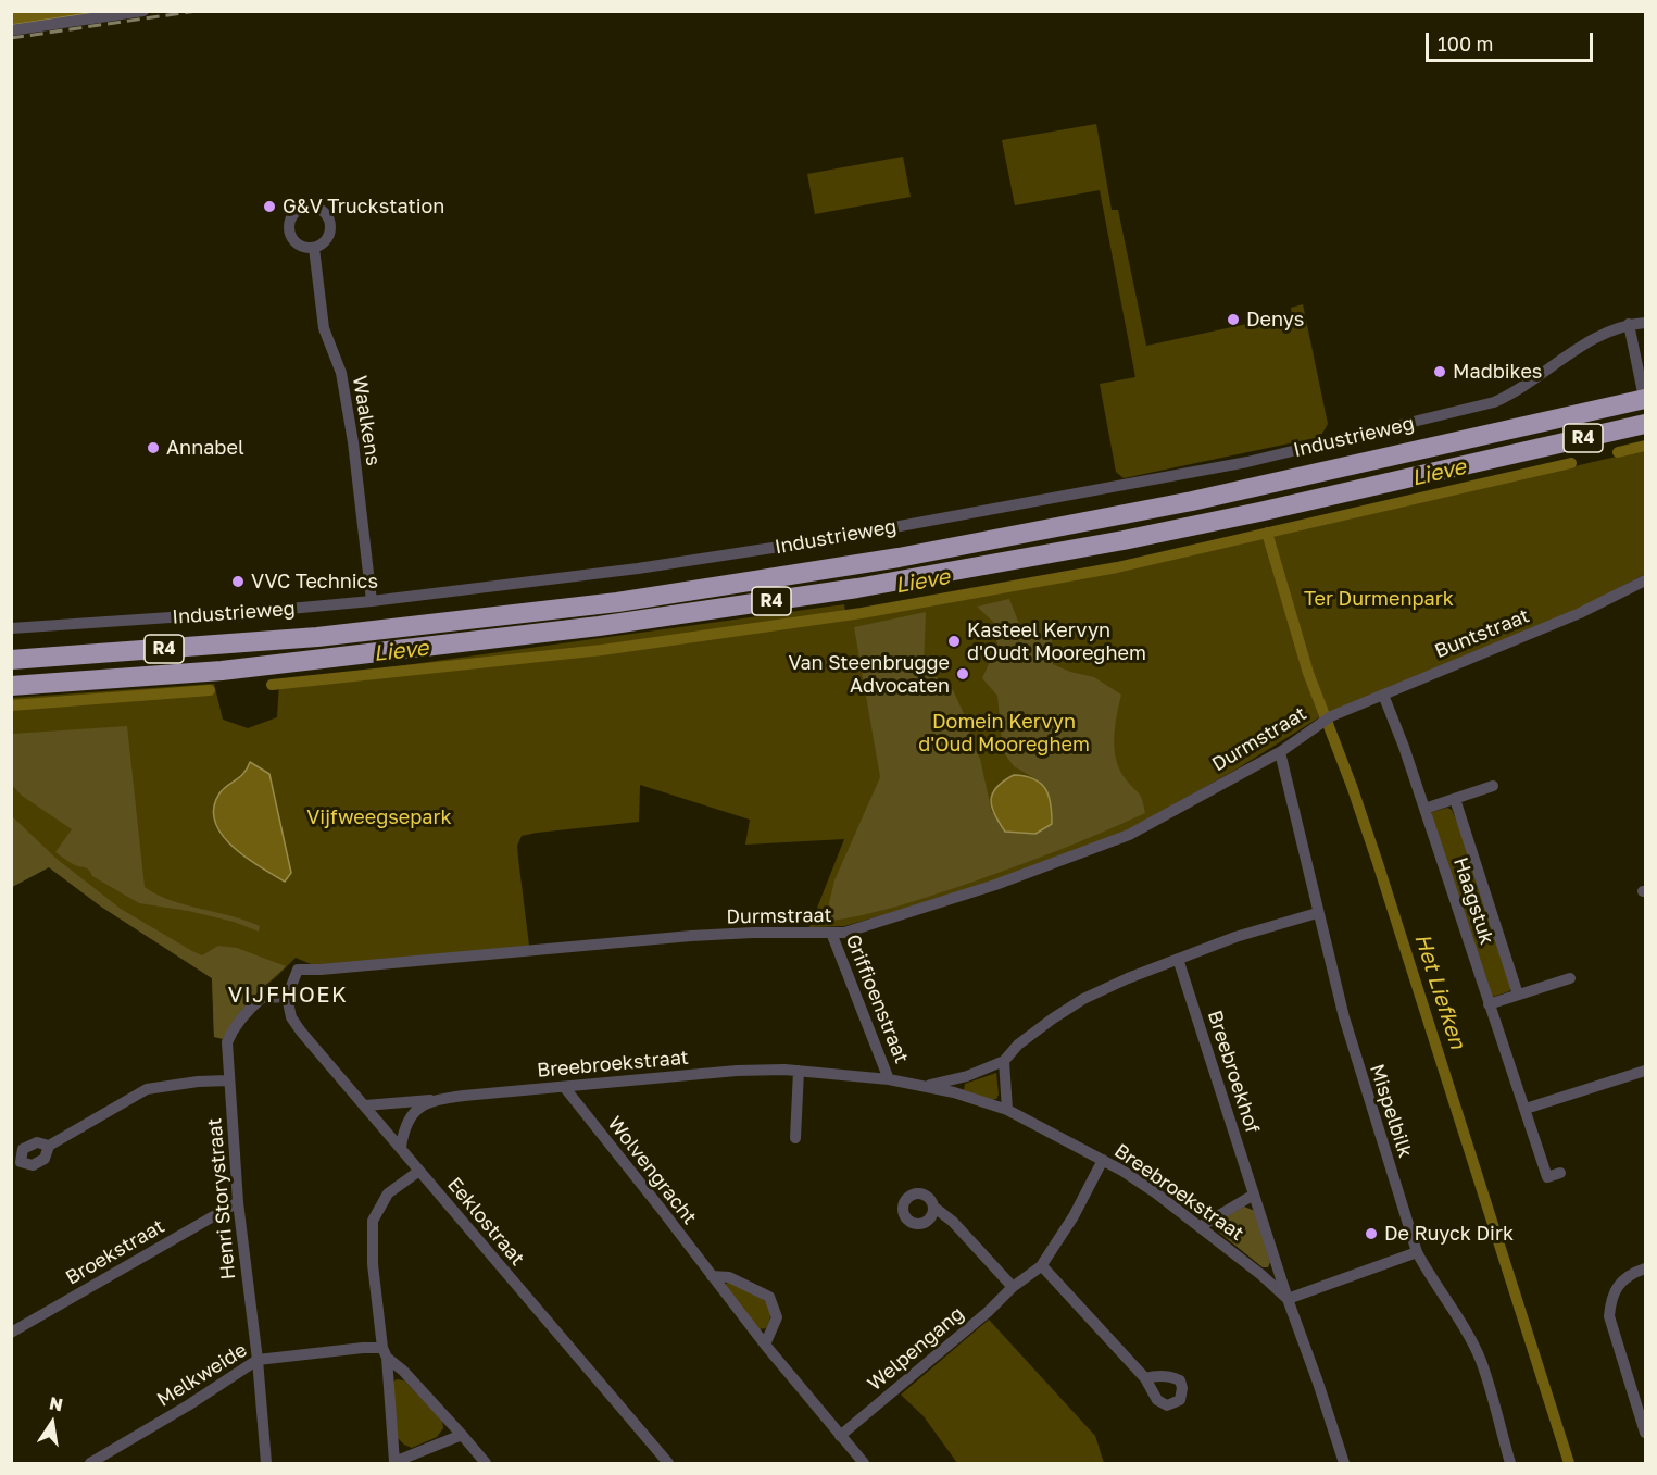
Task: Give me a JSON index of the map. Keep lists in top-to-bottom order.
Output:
{
  "streets": {
    "highway": ["Industrieweg", "R4"],
    "street": [
      "Waalkens",
      "Buntstraat",
      "Durmstraat",
      "Haagstuk",
      "Griffioenstraat",
      "Breebroekstraat",
      "Breebroekhof",
      "Mispelbilk",
      "Wolvengracht",
      "Henri Storystraat",
      "Eeklostraat",
      "Broekstraat",
      "Welpengang",
      "Melkweide"
    ]
  },
  "crossings": [
    ["Waalkens", "Industrieweg"],
    ["Buntstraat", "Durmstraat"],
    ["Buntstraat", "Haagstuk"],
    ["Durmstraat", "Griffioenstraat"],
    ["Durmstraat", "Mispelbilk"],
    ["Durmstraat", "Henri Storystraat"],
    ["Durmstraat", "Eeklostraat"],
    ["Griffioenstraat", "Breebroekstraat"],
    ["Breebroekstraat", "Breebroekhof"],
    ["Breebroekstraat", "Wolvengracht"],
    ["Breebroekstraat", "Eeklostraat"],
    ["Breebroekstraat", "Welpengang"],
    ["Wolvengracht", "Welpengang"],
    ["Henri Storystraat", "Eeklostraat"],
    ["Henri Storystraat", "Broekstraat"],
    ["Henri Storystraat", "Melkweide"]
  ],
  "districts": ["VIJFHOEK"],
  "water": ["Lieve", "Het Liefken"],
  "parks": ["Ter Durmenpark", "Domein Kervyn d'Oud Mooreghem", "Vijfweegsepark"],
  "places": [
    "G&V Truckstation",
    "Denys",
    "Madbikes",
    "Annabel",
    "VVC Technics",
    "Kasteel Kervyn d'Oudt Mooreghem",
    "Van Steenbrugge Advocaten",
    "De Ruyck Dirk"
  ],
  "scale_bar": "100 m",
  "north": "top"
}
